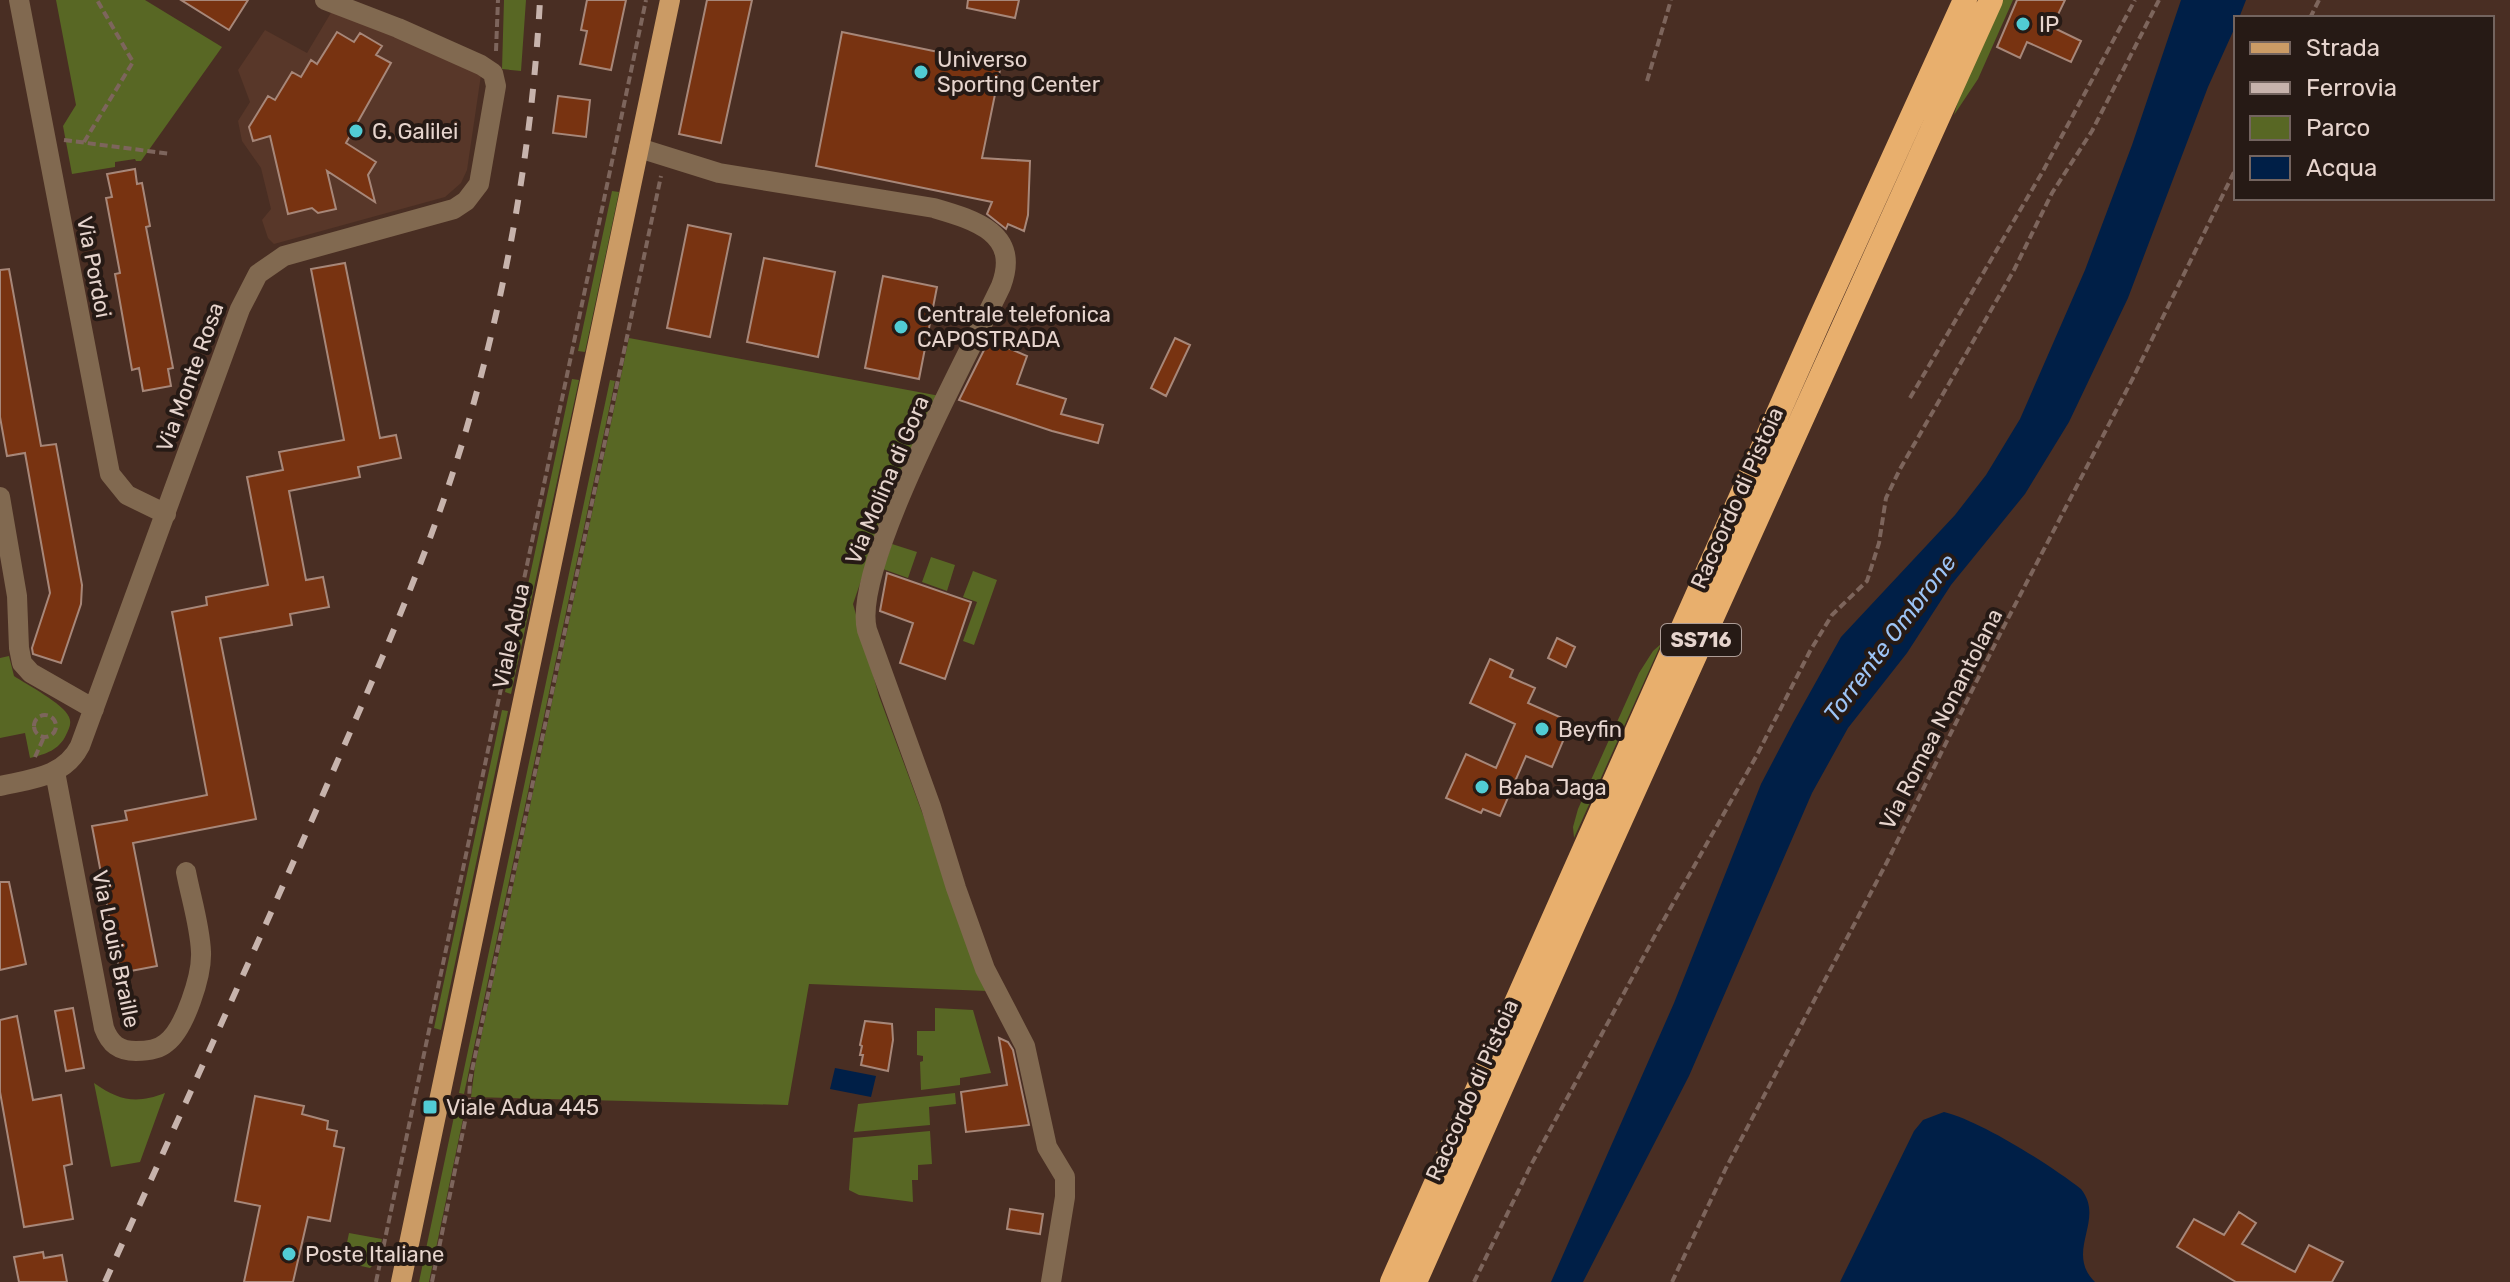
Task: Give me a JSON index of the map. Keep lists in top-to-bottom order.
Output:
{
  "streets": {
    "highway": ["Raccordo di Pistoia", "SS716"],
    "main road": ["Viale Adua"],
    "street": [
      "Via Pordoi",
      "Via Monte Rosa",
      "Via Molina di Gora",
      "Via Louis Braille"
    ],
    "path": ["Via Romea Nonantolana"]
  },
  "crossings": [
    ["Via Pordoi", "Via Monte Rosa"],
    ["Via Monte Rosa", "Via Louis Braille"],
    ["Via Molina di Gora", "Viale Adua"]
  ],
  "water": ["Torrente Ombrone"],
  "places": {
    "other": [
      "IP",
      "Universo Sporting Center",
      "G. Galilei",
      "Centrale telefonica CAPOSTRADA",
      "Beyfin",
      "Baba Jaga",
      "Poste Italiane"
    ],
    "transit": ["Viale Adua 445"]
  },
  "legend": [
    "Strada",
    "Ferrovia",
    "Parco",
    "Acqua"
  ]
}
